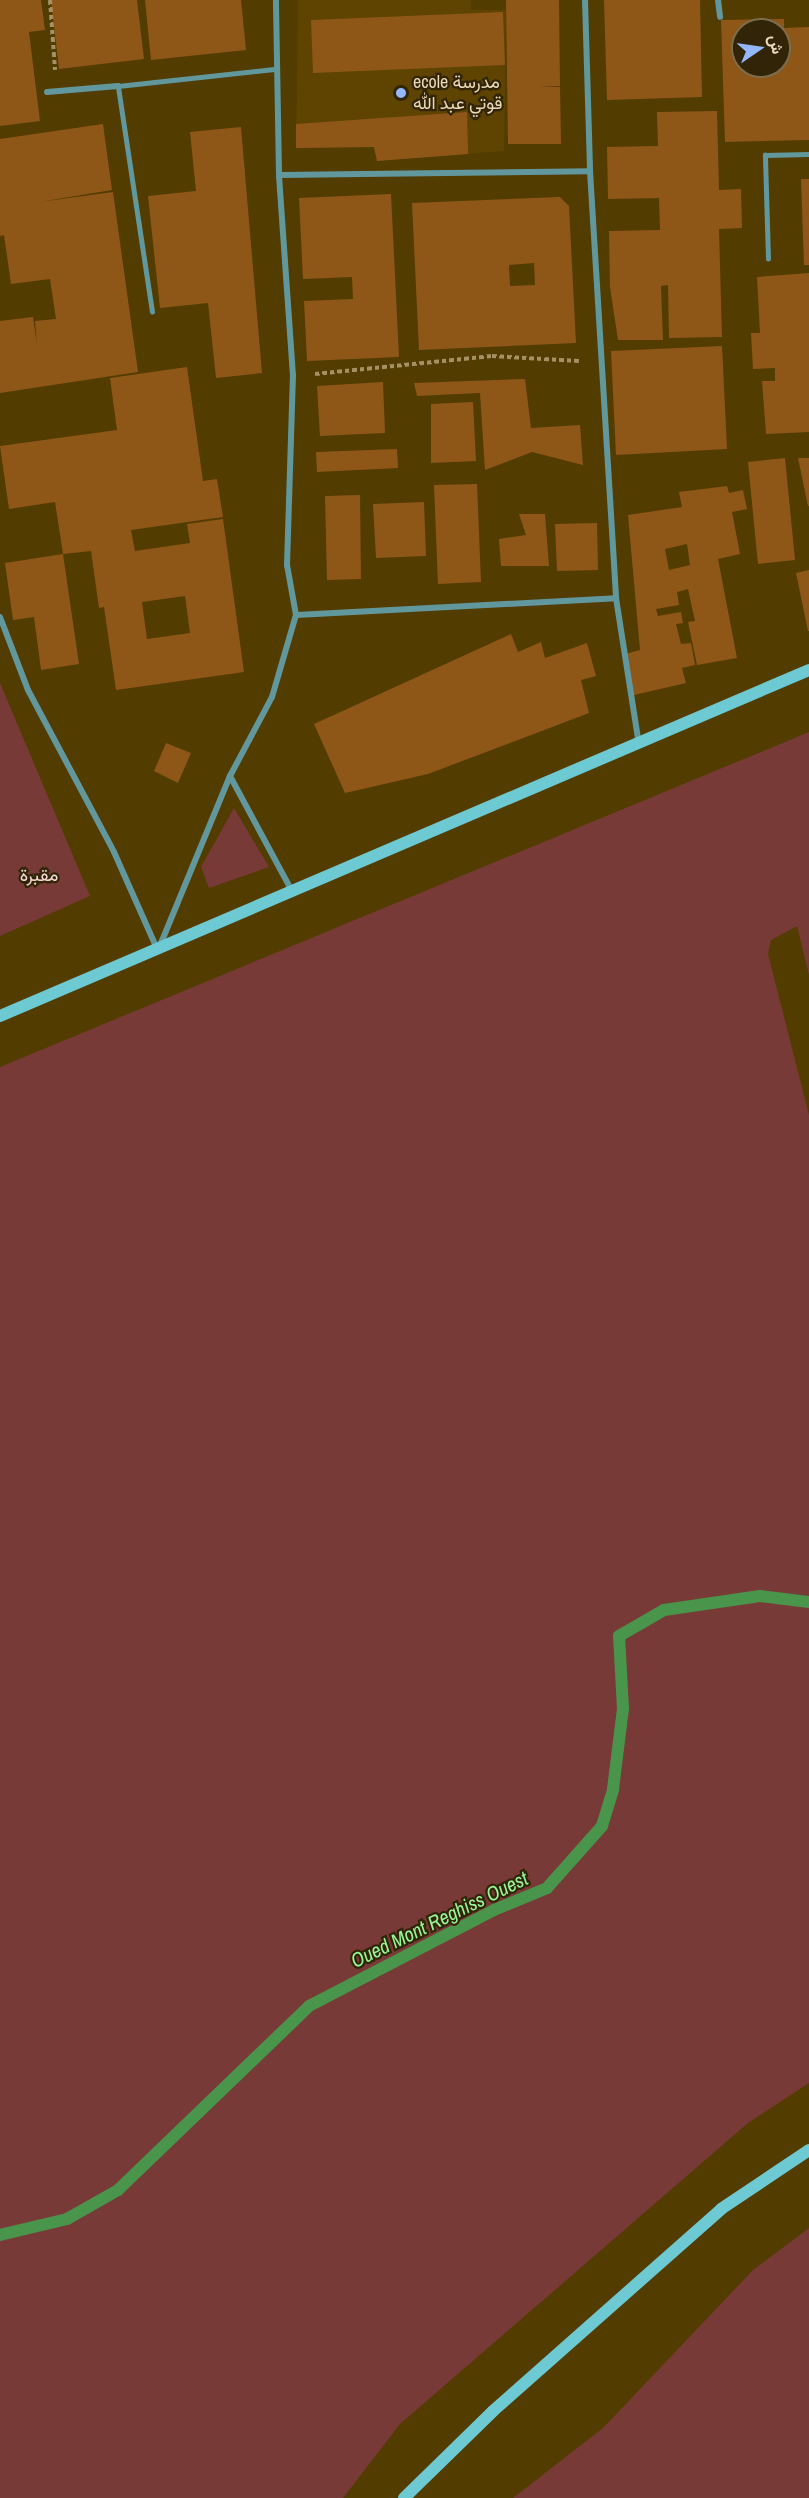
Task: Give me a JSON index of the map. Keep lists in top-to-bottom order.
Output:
{
  "water": ["Oued Mont Reghiss Ouest"],
  "parks": ["مقبرة"],
  "places": ["ecole مدرسة قوتي عبد الله"],
  "north": "right"
}
